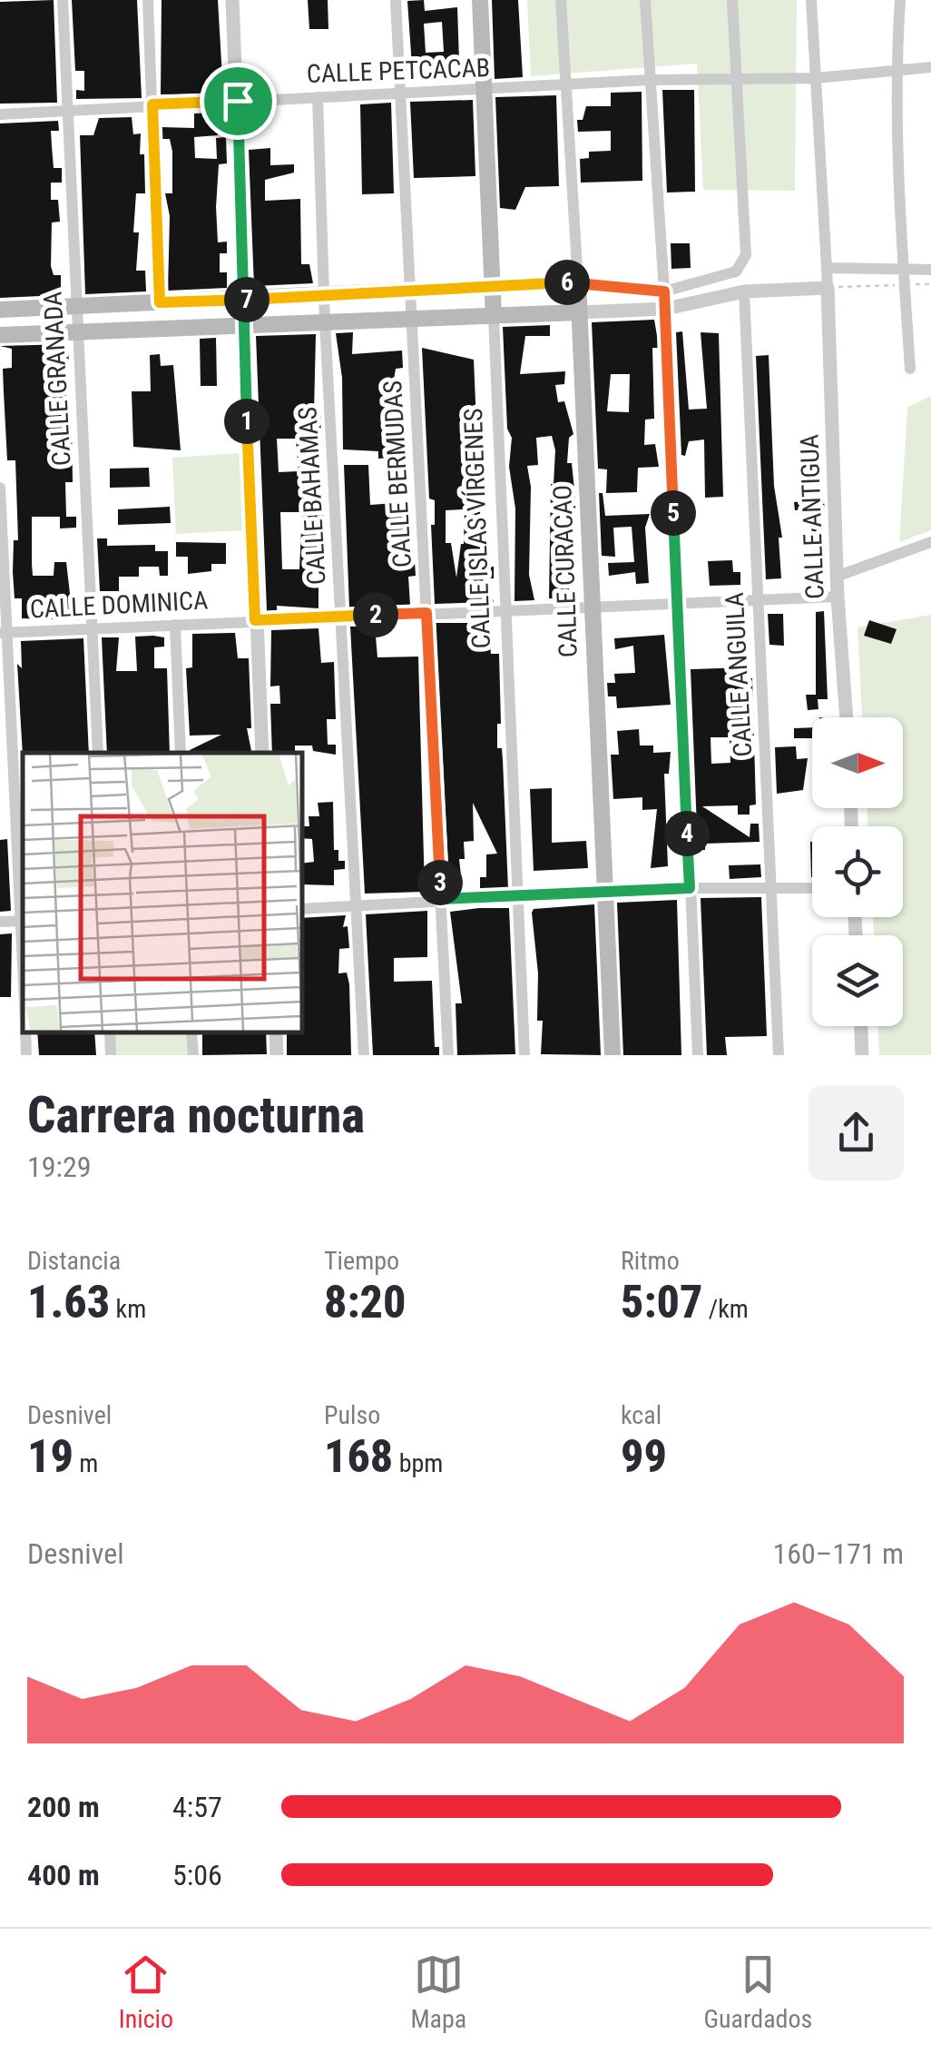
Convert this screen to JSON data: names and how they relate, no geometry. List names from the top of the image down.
{
  "streets": {
    "main road": ["CALLE ISLAS VÍRGENES", "CALLE CURACAO"],
    "street": [
      "CALLE PETCACAB",
      "CALLE GRANADA",
      "CALLE BERMUDAS",
      "CALLE BAHAMAS",
      "CALLE ANTIGUA",
      "CALLE DOMINICA",
      "CALLE ANGUILA"
    ]
  },
  "crossings": [
    ["CALLE PETCACAB", "CALLE GRANADA"],
    ["CALLE PETCACAB", "CALLE BERMUDAS"],
    ["CALLE PETCACAB", "CALLE BAHAMAS"],
    ["CALLE PETCACAB", "CALLE ISLAS VÍRGENES"],
    ["CALLE PETCACAB", "CALLE CURACAO"],
    ["CALLE GRANADA", "CALLE DOMINICA"],
    ["CALLE BERMUDAS", "CALLE DOMINICA"],
    ["CALLE BAHAMAS", "CALLE DOMINICA"],
    ["CALLE ANTIGUA", "CALLE DOMINICA"],
    ["CALLE ISLAS VÍRGENES", "CALLE DOMINICA"],
    ["CALLE CURACAO", "CALLE DOMINICA"],
    ["CALLE DOMINICA", "CALLE ANGUILA"]
  ],
  "north": "right",
  "page": {
    "pins": [
      "6",
      "7",
      "1",
      "5",
      "2",
      "4",
      "3"
    ],
    "heading": ["Carrera nocturna", "19:29"],
    "stats": [
      ["Distancia", "1.63 km"],
      ["Tiempo", "8:20"],
      ["Ritmo", "5:07 /km"],
      ["Desnivel", "19 m"],
      ["Pulso", "168 bpm"],
      ["kcal", "99"]
    ],
    "chart": ["Desnivel", "160–171 m"],
    "list": [
      {
        "name": "200 m",
        "note": "4:57"
      },
      {
        "name": "400 m",
        "note": "5:06"
      }
    ],
    "tabs": ["Inicio", "Mapa", "Guardados"]
  }
}
